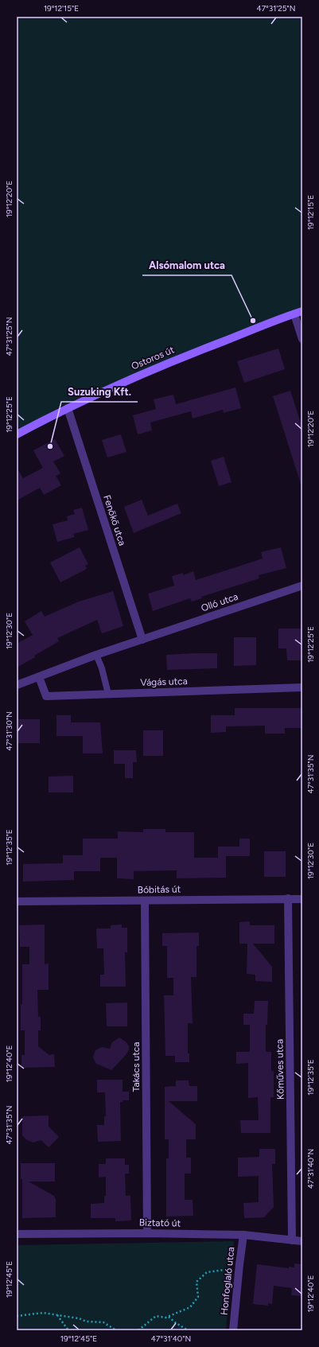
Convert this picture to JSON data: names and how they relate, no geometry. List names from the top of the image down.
{
  "streets": {
    "main road": ["Ostoros út"],
    "street": [
      "Fenőkő utca",
      "Olló utca",
      "Vágás utca",
      "Bóbitás út",
      "Takács utca",
      "Kőműves utca",
      "Biztató út",
      "Honfoglaló utca"
    ]
  },
  "crossings": [
    ["Ostoros út", "Fenőkő utca"],
    ["Fenőkő utca", "Olló utca"],
    ["Bóbitás út", "Takács utca"],
    ["Bóbitás út", "Kőműves utca"],
    ["Takács utca", "Biztató út"],
    ["Kőműves utca", "Biztató út"],
    ["Biztató út", "Honfoglaló utca"]
  ],
  "places": ["Alsómalom utca", "Suzuking Kft."],
  "coordinates": [
    "19°12'15\"E",
    "47°31'25\"N",
    "19°12'20\"E",
    "19°12'25\"E",
    "19°12'30\"E",
    "47°31'30\"N",
    "47°31'35\"N",
    "19°12'35\"E",
    "19°12'40\"E",
    "47°31'40\"N",
    "19°12'45\"E"
  ]
}
